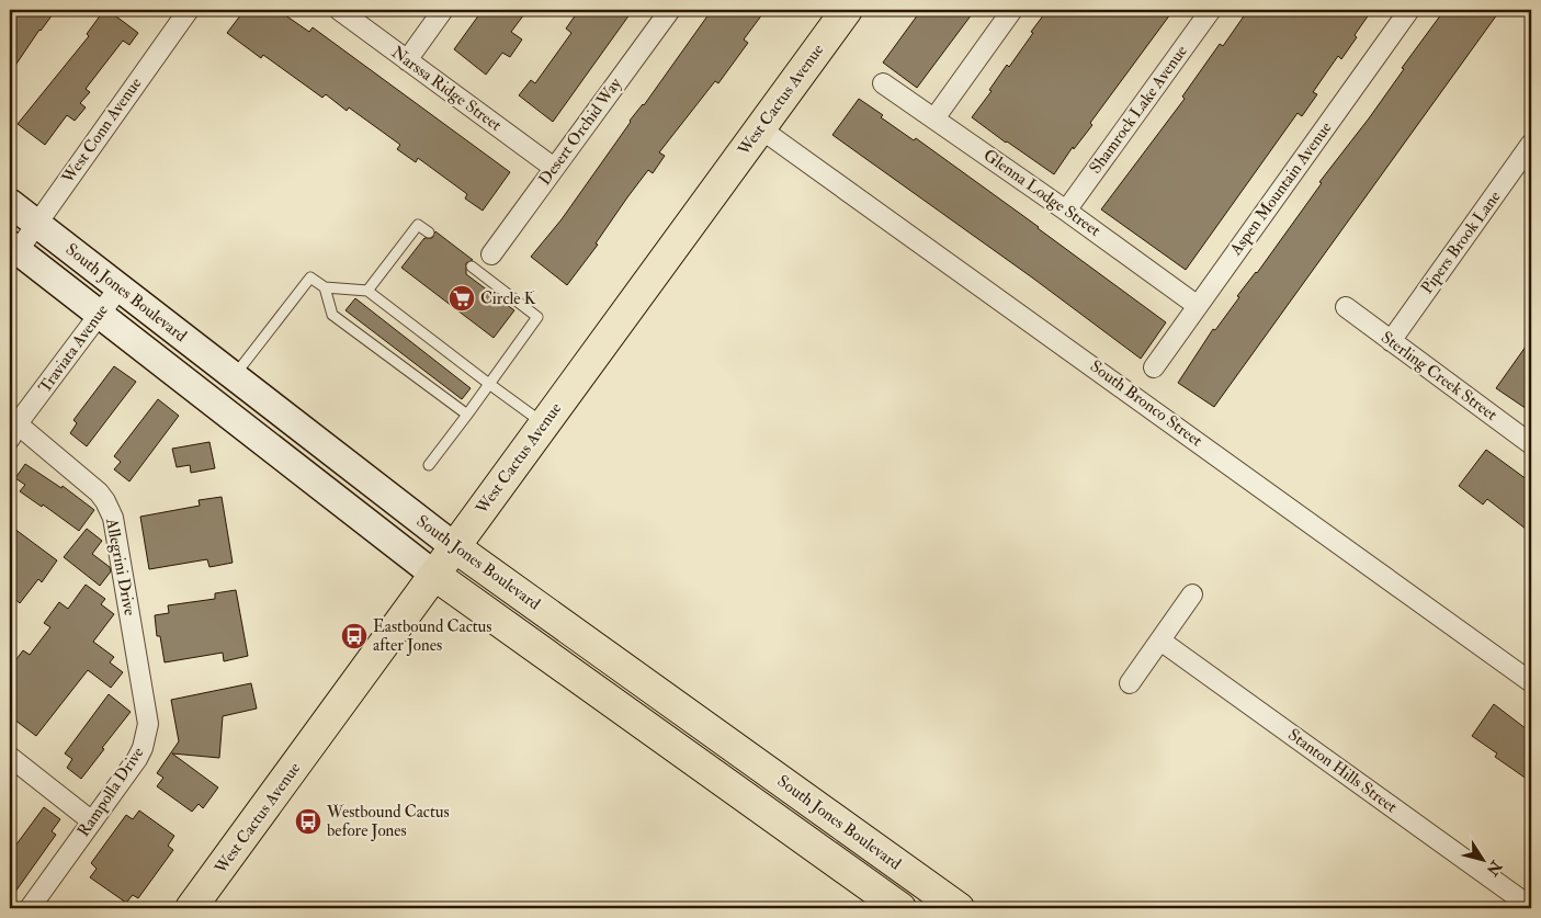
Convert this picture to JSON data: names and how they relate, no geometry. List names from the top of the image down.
{
  "streets": {
    "main road": ["West Cactus Avenue", "South Jones Boulevard"],
    "street": [
      "Narssa Ridge Street",
      "Shamrock Lake Avenue",
      "West Conn Avenue",
      "Desert Orchid Way",
      "Aspen Mountain Avenue",
      "Glenna Lodge Street",
      "Pipers Brook Lane",
      "Traviata Avenue",
      "Sterling Creek Street",
      "South Bronco Street",
      "Allegrini Drive",
      "Stanton Hills Street",
      "Rampolla Drive"
    ]
  },
  "crossings": [
    ["Narssa Ridge Street", "Desert Orchid Way"],
    ["West Cactus Avenue", "South Jones Boulevard"],
    ["West Cactus Avenue", "South Bronco Street"],
    ["Shamrock Lake Avenue", "Glenna Lodge Street"],
    ["West Conn Avenue", "South Jones Boulevard"],
    ["Aspen Mountain Avenue", "Glenna Lodge Street"],
    ["Pipers Brook Lane", "Sterling Creek Street"],
    ["South Jones Boulevard", "Traviata Avenue"],
    ["Traviata Avenue", "Allegrini Drive"],
    ["Allegrini Drive", "Rampolla Drive"]
  ],
  "places": {
    "supermarket": ["Circle K"],
    "bus stop": ["Eastbound Cactus after Jones", "Westbound Cactus before Jones"]
  },
  "north": "bottom right"
}
